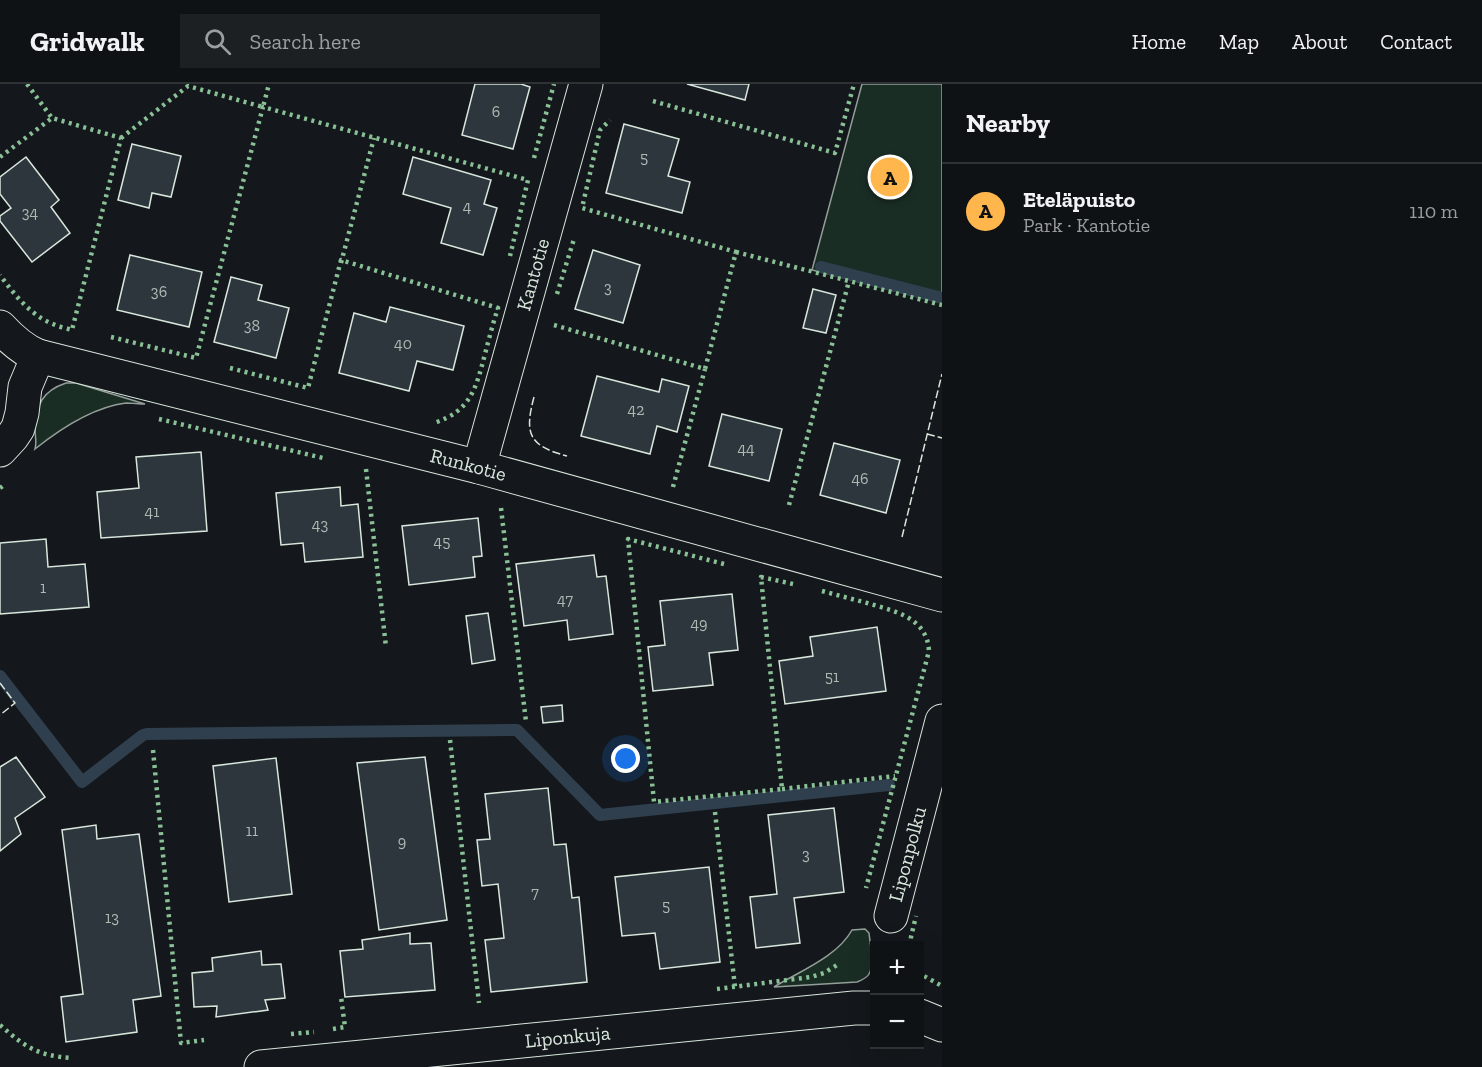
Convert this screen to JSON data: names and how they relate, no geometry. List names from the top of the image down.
{
  "streets": {
    "street": [
      "Kantotie",
      "Runkotie",
      "Liponpolku",
      "Liponkuja"
    ]
  },
  "crossings": [
    ["Kantotie", "Runkotie"]
  ],
  "house_numbers": [
    "6",
    "5",
    "4",
    "34",
    "3",
    "36",
    "38",
    "40",
    "42",
    "44",
    "46",
    "41",
    "43",
    "45",
    "1",
    "47",
    "49",
    "51",
    "11",
    "9",
    "3",
    "7",
    "5",
    "13"
  ],
  "page": {
    "header": "Gridwalk",
    "search": "Search here",
    "nav": [
      "Home",
      "Map",
      "About",
      "Contact"
    ],
    "heading": "Nearby",
    "pins": "A",
    "list": [
      {
        "mark": "A",
        "name": "Eteläpuisto",
        "note": "Park · Kantotie",
        "value": "110 m"
      }
    ],
    "map_buttons": ["+", "−"]
  }
}
